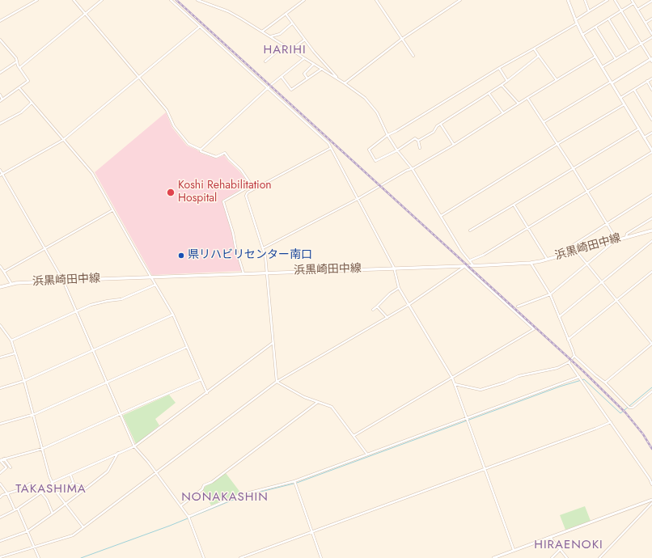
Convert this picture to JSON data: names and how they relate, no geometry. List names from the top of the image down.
{
  "streets": {
    "main road": ["浜黒崎田中線"]
  },
  "districts": [
    "HARIHI",
    "TAKASHIMA",
    "NONAKASHIN",
    "HIRAENOKI"
  ],
  "places": ["Koshi Rehabilitation Hospital", "県リハビリセンター南口"]
}
